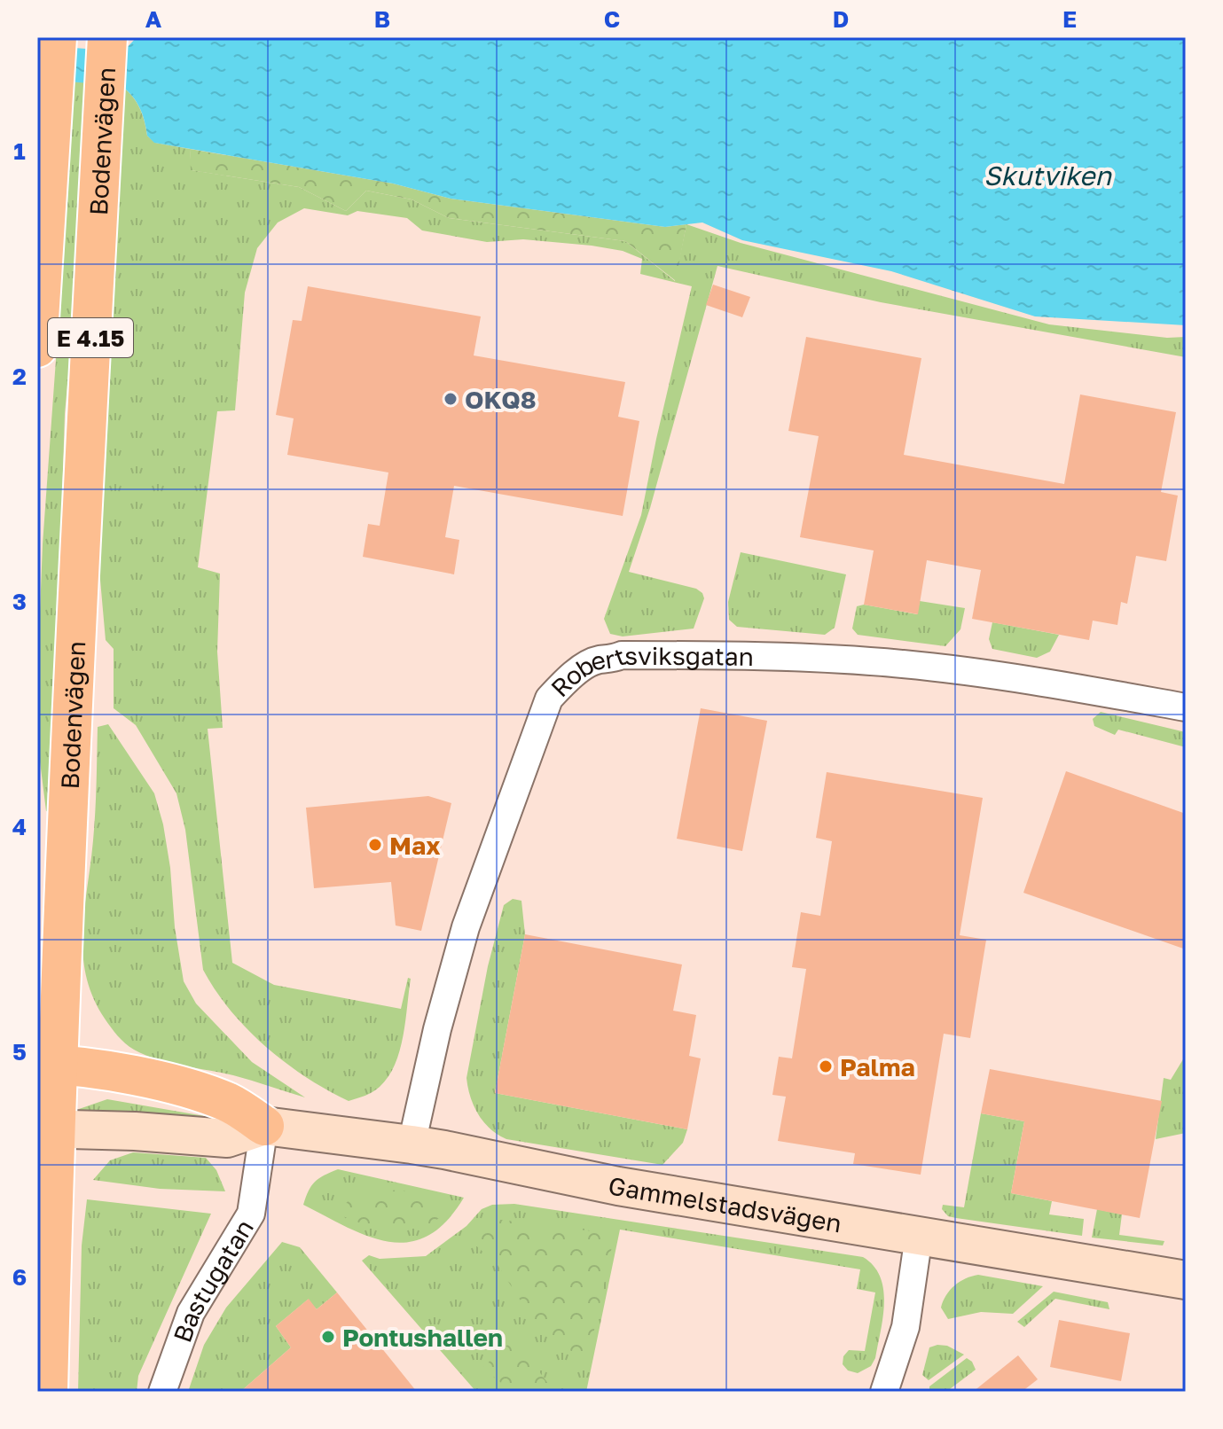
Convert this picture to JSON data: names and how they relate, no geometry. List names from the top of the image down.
{
  "streets": {
    "main road": ["Bodenvägen", "E 4.15"],
    "street": ["Robertsviksgatan", "Gammelstadsvägen", "Bastugatan"]
  },
  "crossings": [
    ["Robertsviksgatan", "Gammelstadsvägen"],
    ["Gammelstadsvägen", "Bastugatan"]
  ],
  "water": ["Skutviken"],
  "places": [
    "OKQ8",
    "Max",
    "Palma",
    "Pontushallen"
  ],
  "grid": {
    "columns": [
      "A",
      "B",
      "C",
      "D",
      "E"
    ],
    "rows": [
      "1",
      "2",
      "3",
      "4",
      "5",
      "6"
    ]
  }
}
